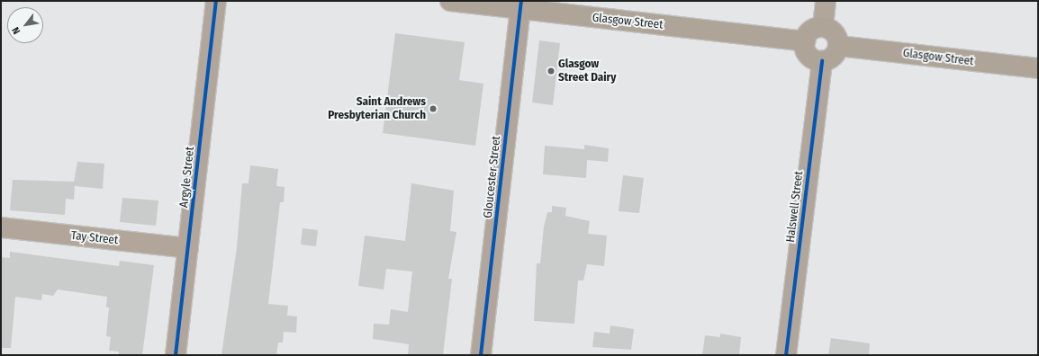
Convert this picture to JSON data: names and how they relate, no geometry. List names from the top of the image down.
{
  "streets": {
    "main road": ["Glasgow Street"],
    "street": [
      "Argyle Street",
      "Gloucester Street",
      "Halswell Street",
      "Tay Street"
    ]
  },
  "crossings": [
    ["Glasgow Street", "Gloucester Street"],
    ["Glasgow Street", "Halswell Street"],
    ["Argyle Street", "Tay Street"]
  ],
  "places": ["Glasgow Street Dairy", "Saint Andrews Presbyterian Church"],
  "north": "bottom left"
}
